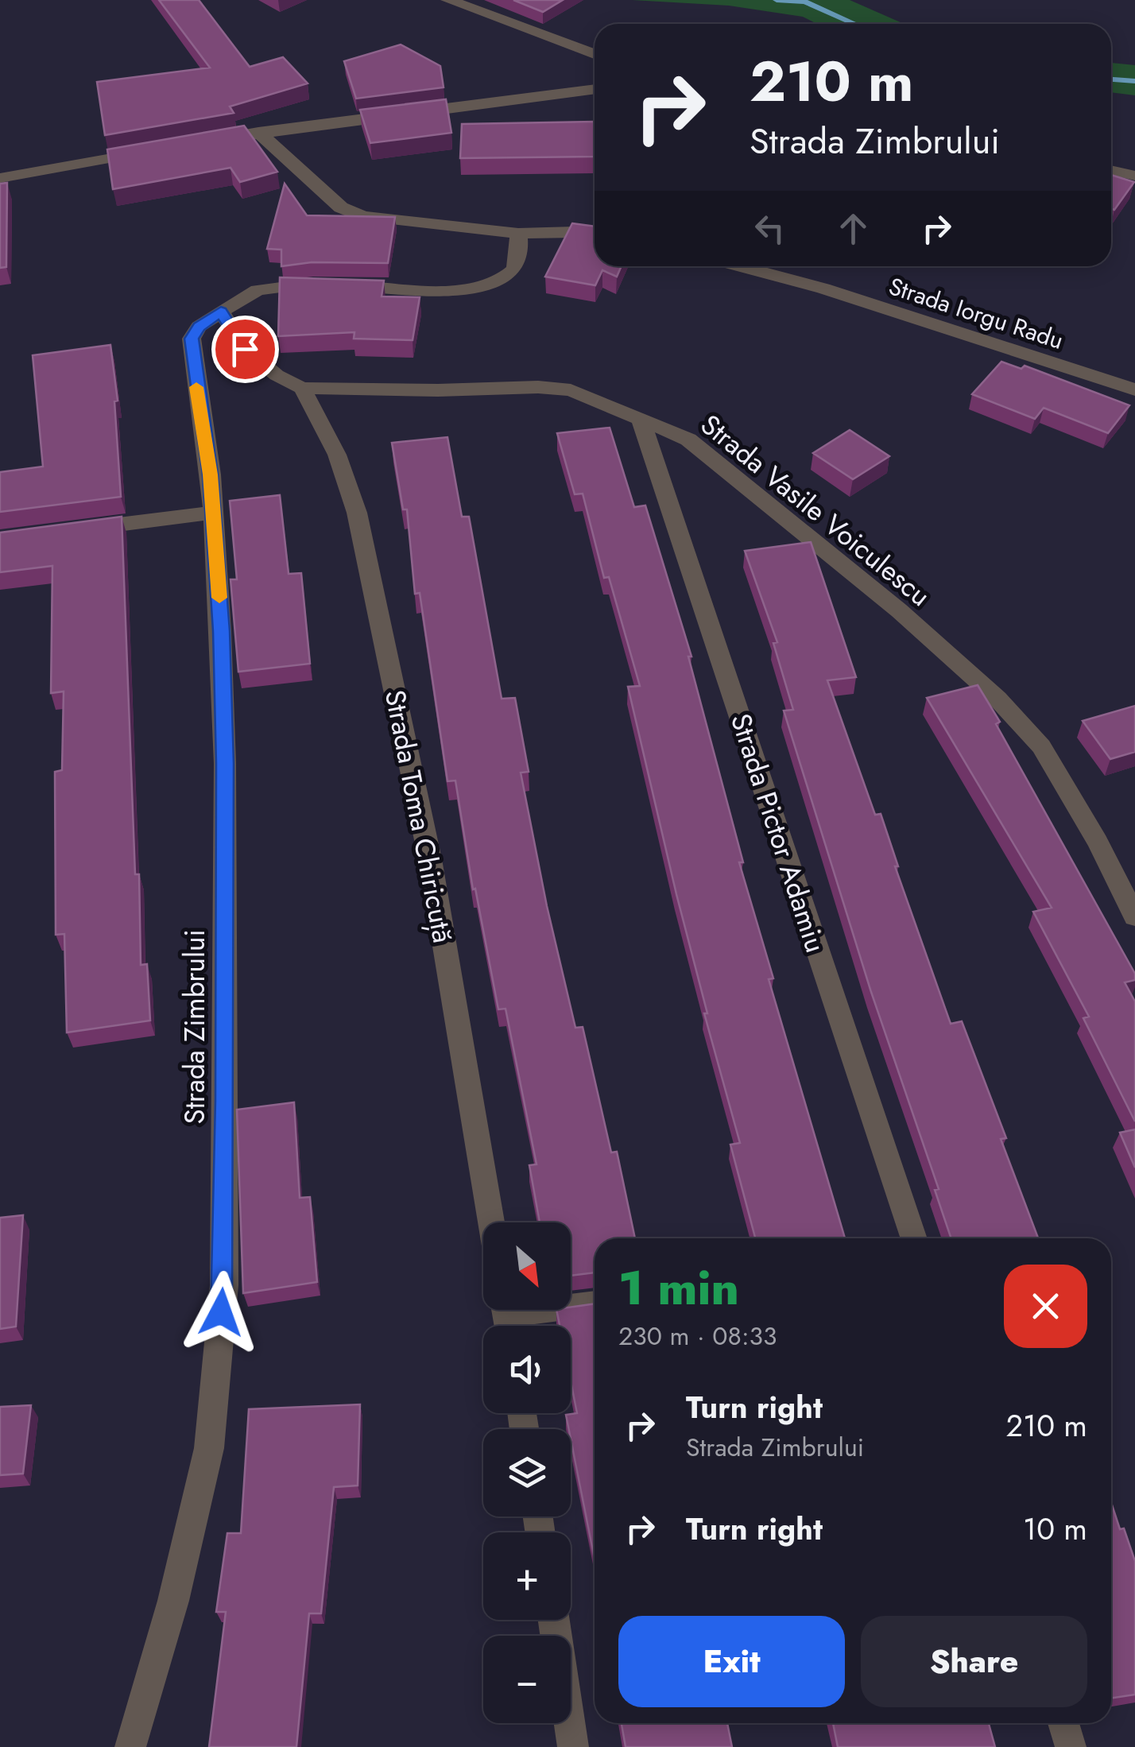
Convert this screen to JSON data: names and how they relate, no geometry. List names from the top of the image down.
{
  "streets": {
    "street": [
      "Strada Iorgu Radu",
      "Strada Vasile Voiculescu",
      "Strada Toma Chiricuță",
      "Strada Pictor Adamiu",
      "Strada Zimbrului"
    ]
  },
  "crossings": [
    ["Strada Vasile Voiculescu", "Strada Toma Chiricuță"],
    ["Strada Vasile Voiculescu", "Strada Pictor Adamiu"],
    ["Strada Vasile Voiculescu", "Strada Zimbrului"]
  ],
  "north": "bottom right",
  "page": {
    "turn": ["210 m", "Strada Zimbrului"],
    "map_buttons": ["+", "−"],
    "heading": ["1 min", "230 m · 08:33"],
    "list": [
      {
        "name": "Turn right",
        "note": "Strada Zimbrului",
        "value": "210 m"
      },
      {
        "name": "Turn right",
        "value": "10 m"
      }
    ],
    "buttons": ["Exit", "Share"]
  }
}
